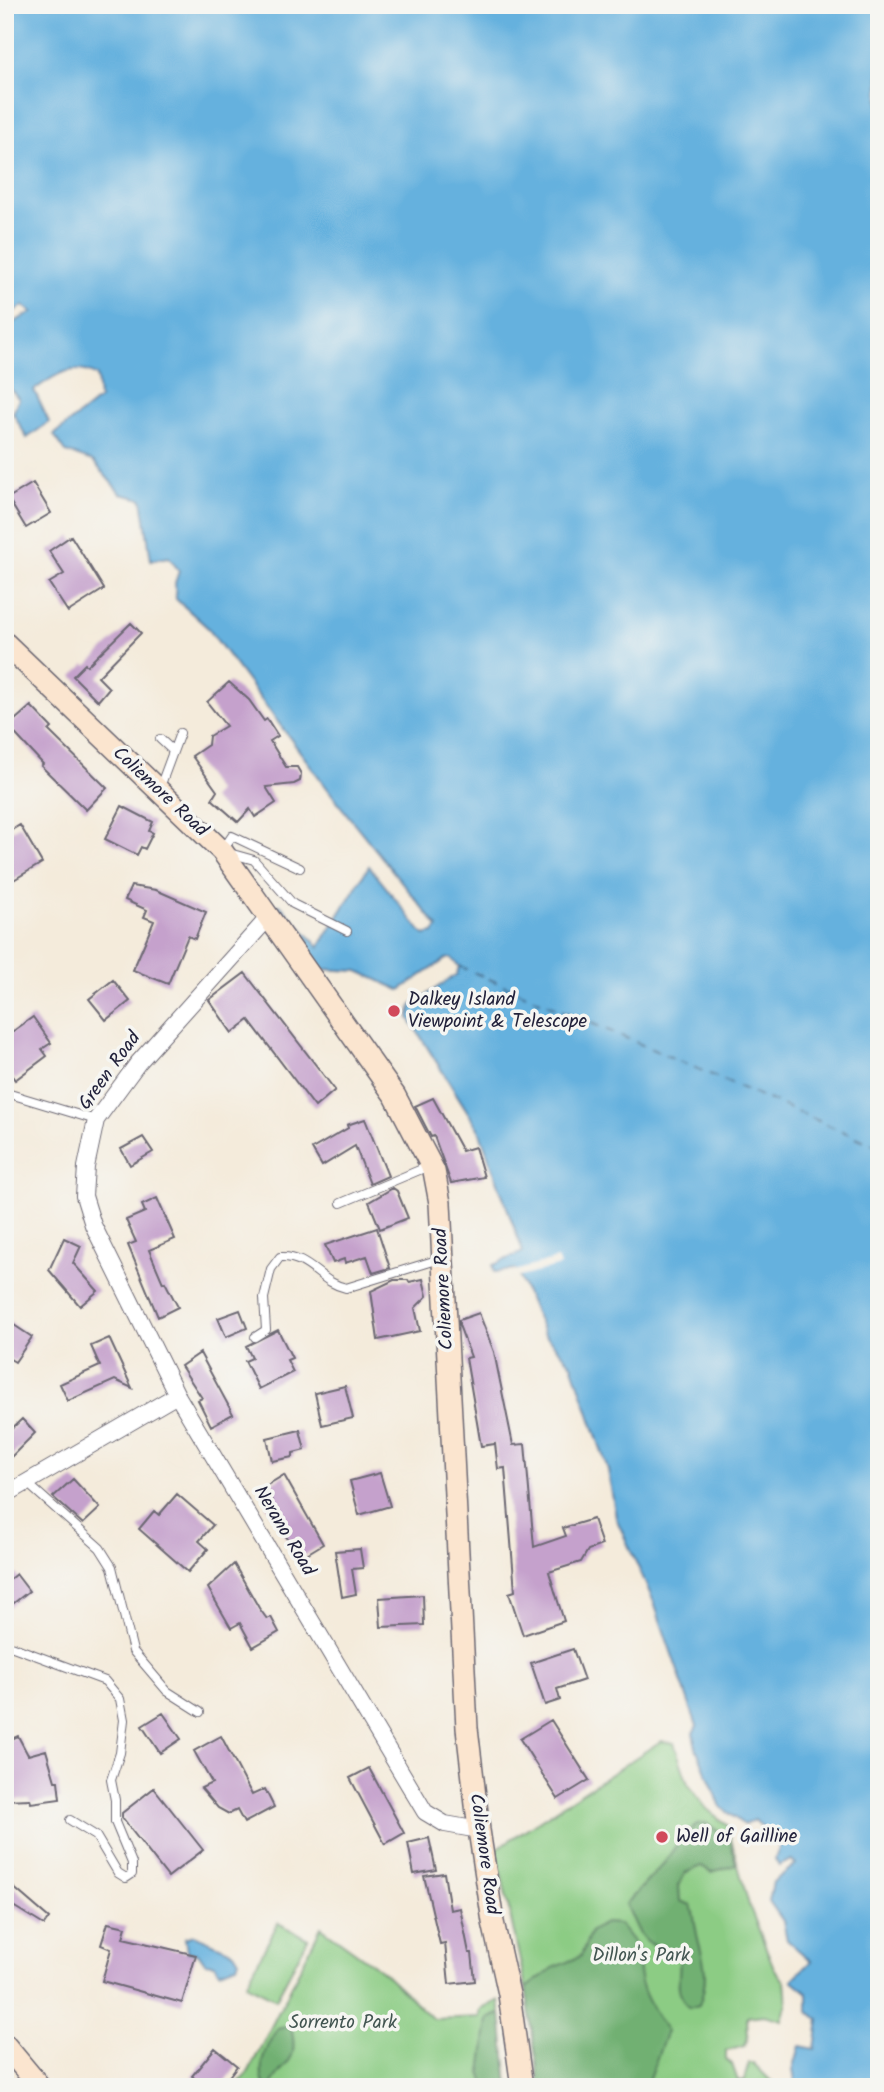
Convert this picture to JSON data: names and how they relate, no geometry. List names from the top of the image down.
{
  "streets": {
    "street": ["Coliemore Road", "Green Road", "Nerano Road"]
  },
  "crossings": [
    ["Coliemore Road", "Green Road"],
    ["Coliemore Road", "Nerano Road"],
    ["Green Road", "Nerano Road"]
  ],
  "parks": ["Dillon's Park", "Sorrento Park"],
  "places": ["Dalkey Island Viewpoint & Telescope", "Well of Gailline"]
}
